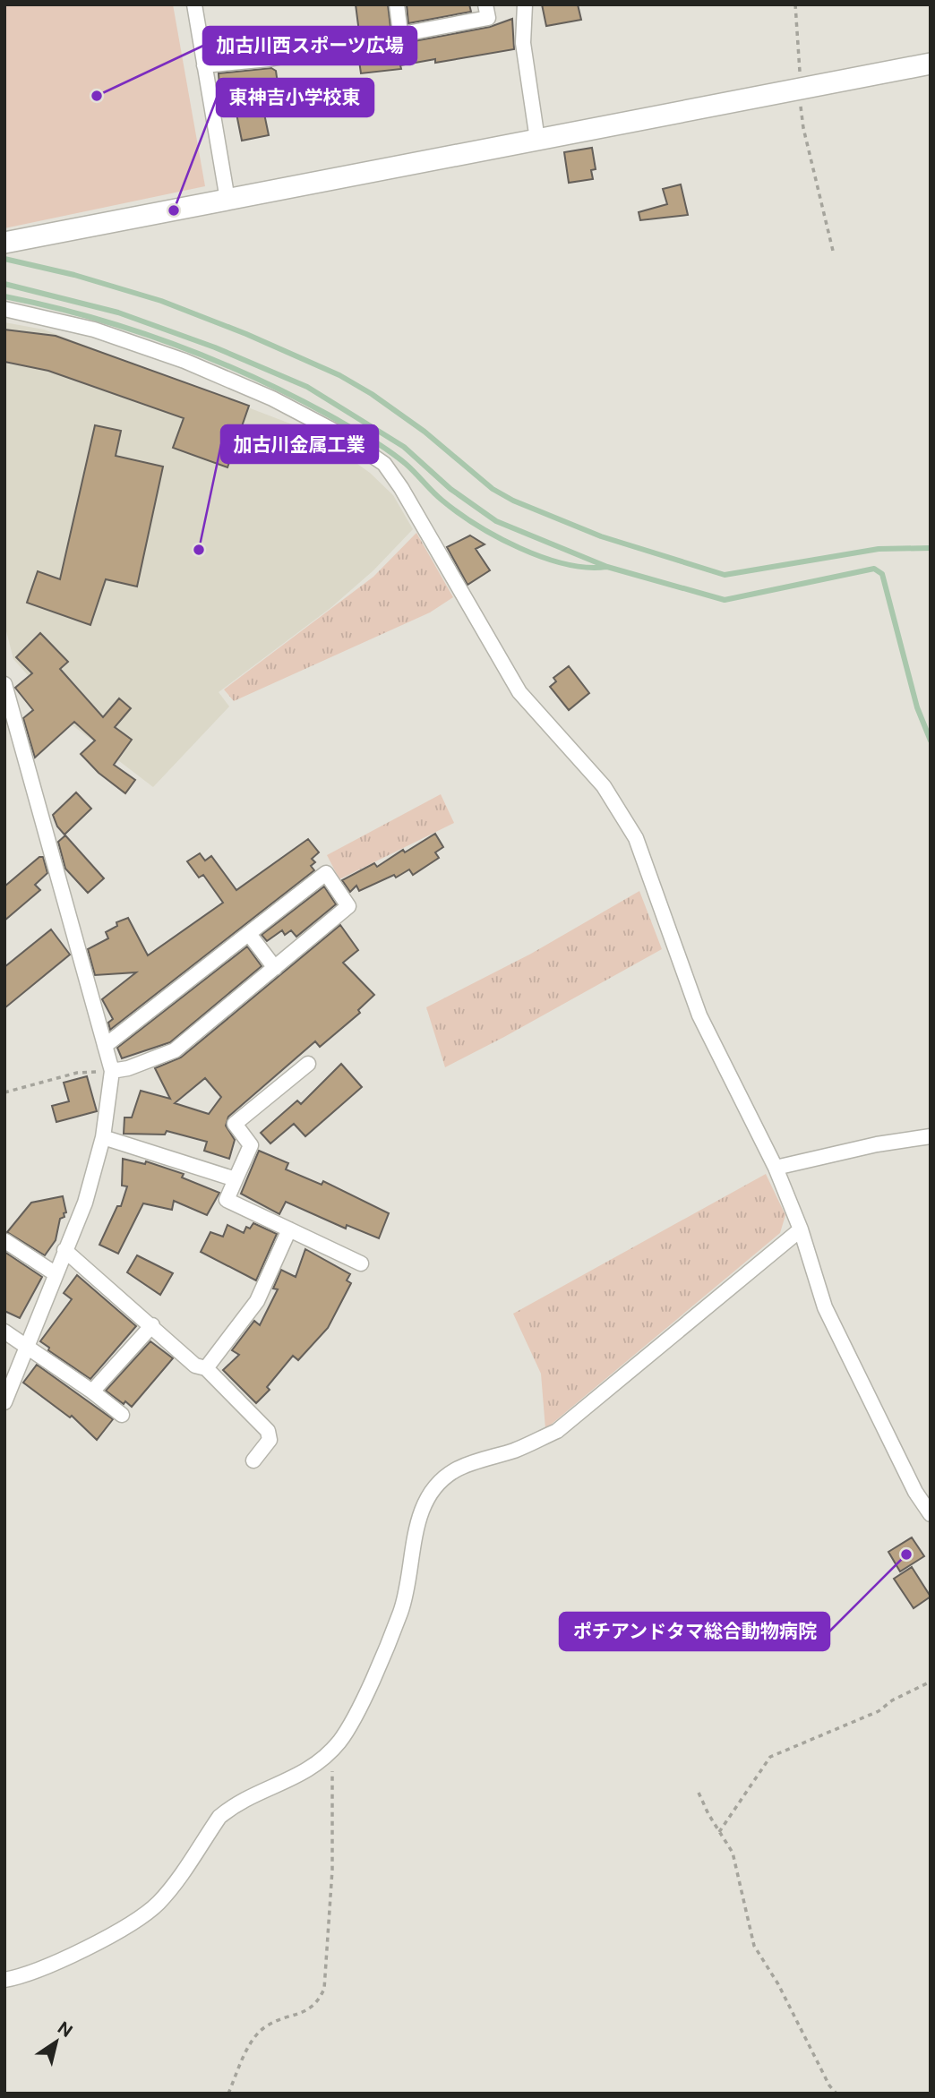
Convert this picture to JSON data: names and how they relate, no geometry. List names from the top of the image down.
{
  "places": [
    "加古川西スポーツ広場",
    "東神吉小学校東",
    "加古川金属工業",
    "ポチアンドタマ総合動物病院"
  ],
  "north": "top right"
}
